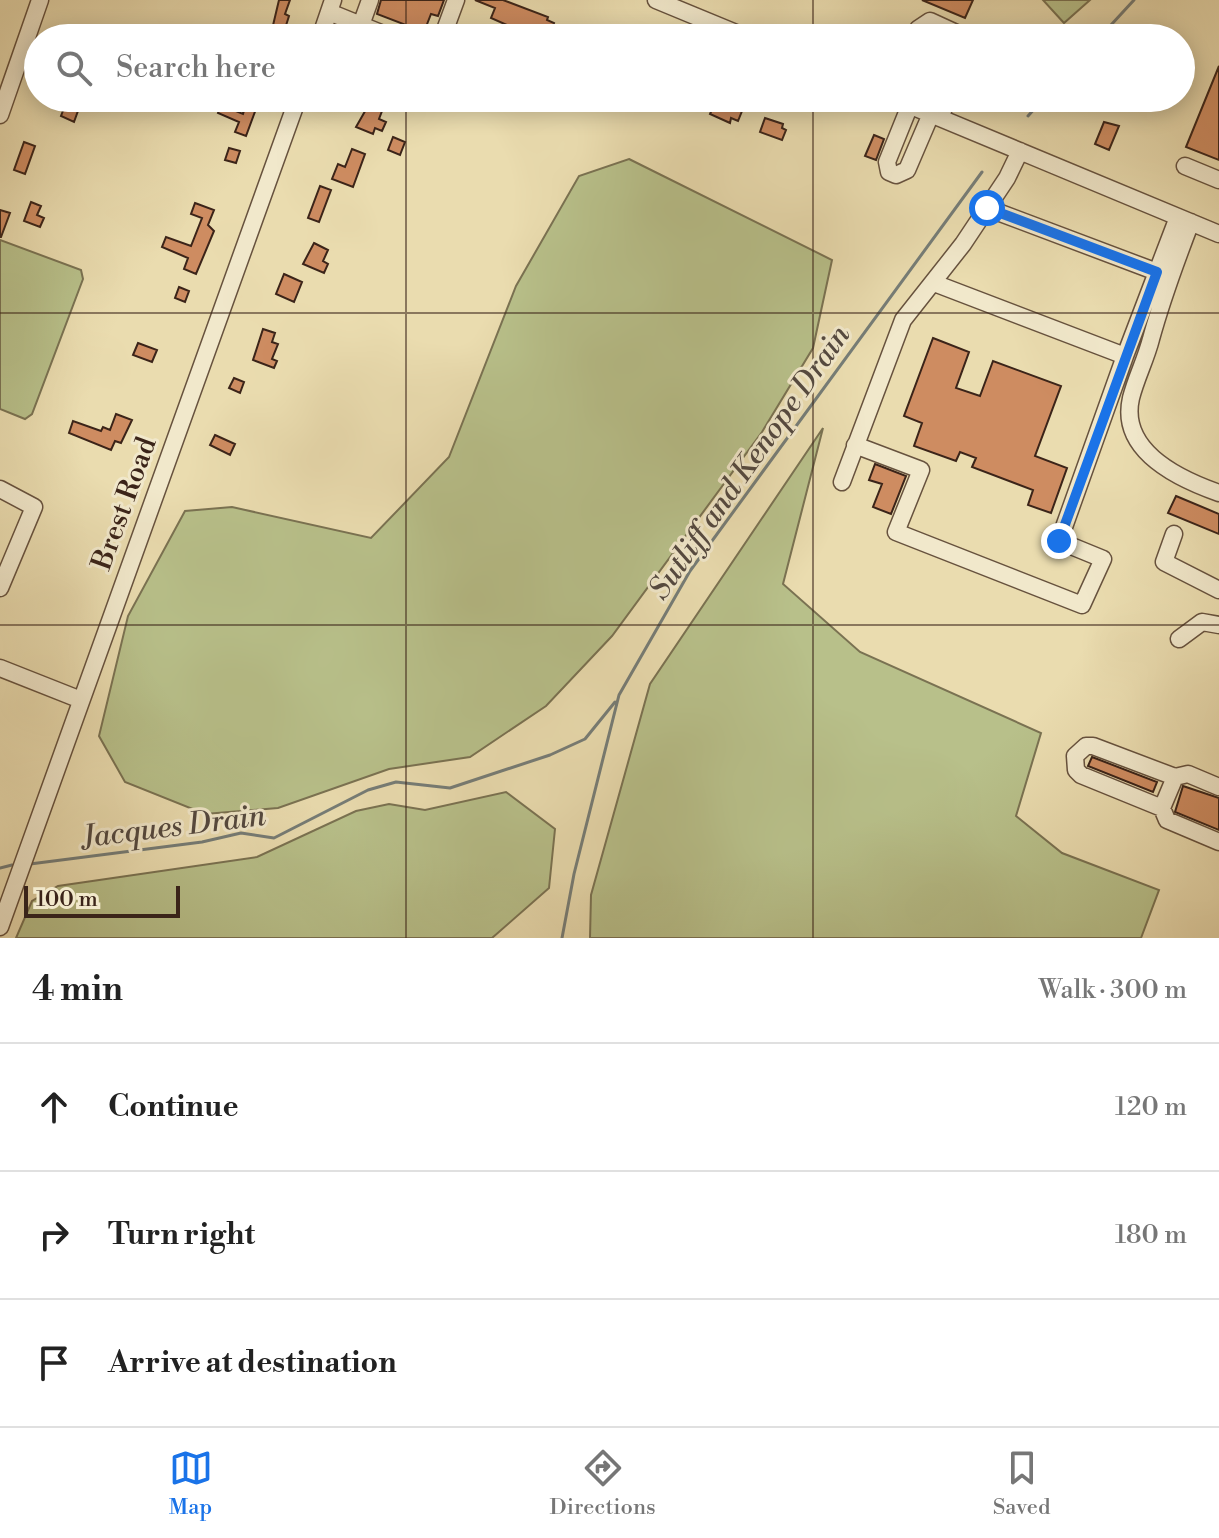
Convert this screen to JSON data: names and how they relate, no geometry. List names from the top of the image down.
{
  "streets": {
    "street": ["Brest Road"]
  },
  "water": ["Sutliff and Kenope Drain", "Jacques Drain"],
  "scale_bar": "100 m",
  "page": {
    "search": "Search here",
    "scale": "100 m",
    "heading": ["4 min", "Walk · 300 m"],
    "list": [
      ["Continue", "120 m"],
      ["Turn right", "180 m"],
      "Arrive at destination"
    ],
    "nav": ["Map", "Directions", "Saved"]
  }
}
